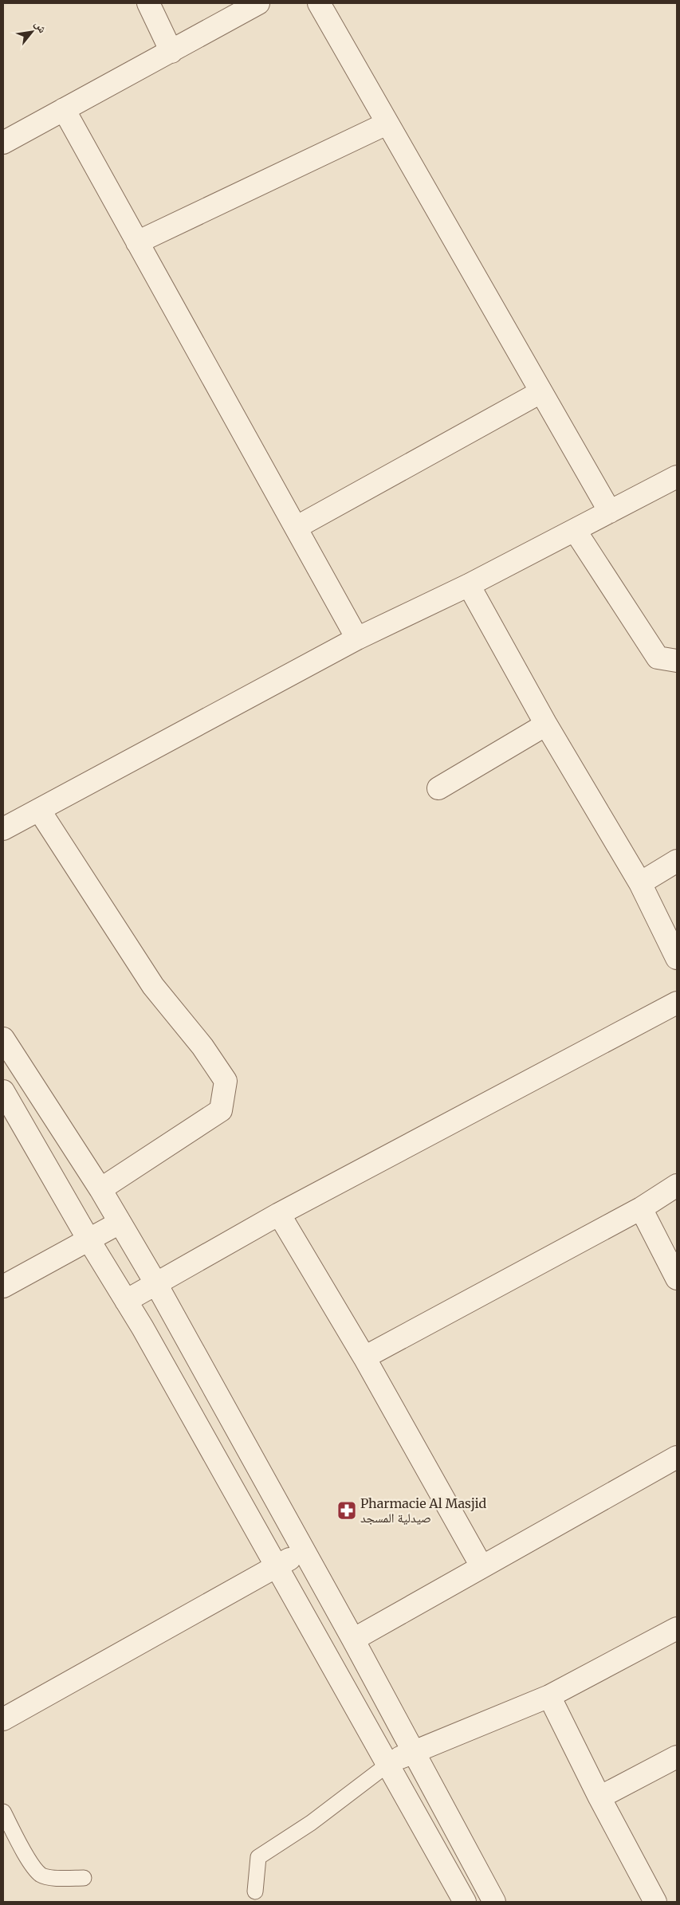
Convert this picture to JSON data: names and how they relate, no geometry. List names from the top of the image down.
{
  "places": {
    "pharmacy": ["Pharmacie Al Masjid صيدلية المسجد"]
  },
  "north": "top right"
}
